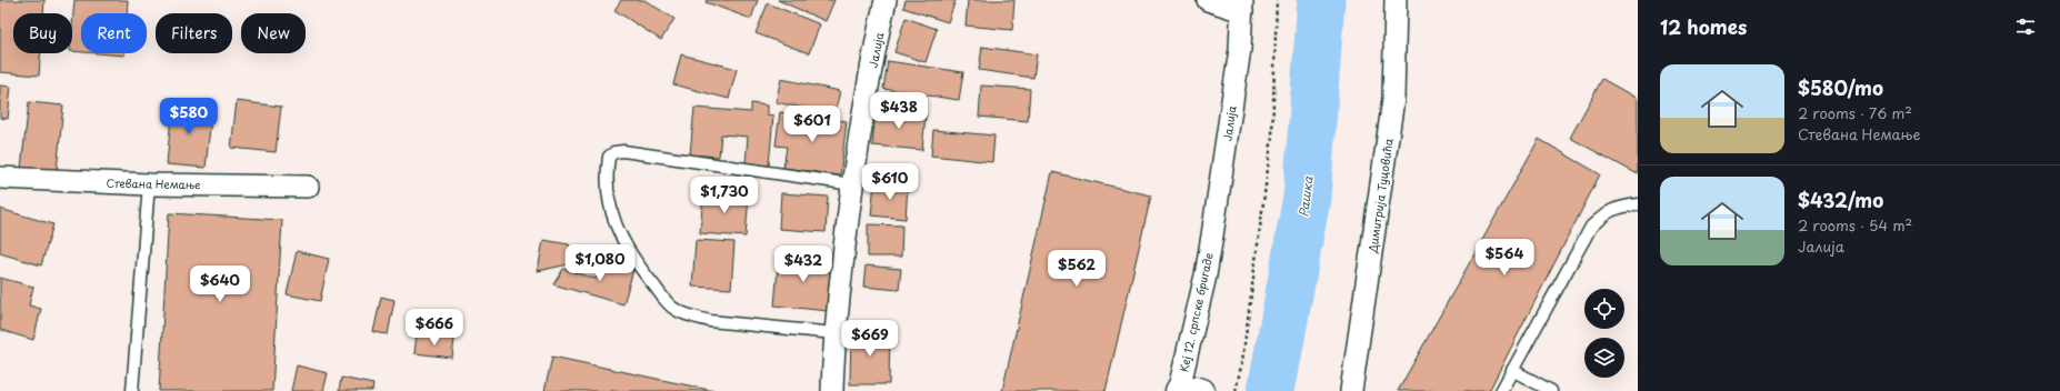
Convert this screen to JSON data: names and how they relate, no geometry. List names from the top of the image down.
{
  "streets": {
    "street": [
      "Јалија",
      "Стевана Немање",
      "Димитрија Туцовића",
      "Кеј 12. српске бригаде"
    ]
  },
  "crossings": [
    ["Јалија", "Кеј 12. српске бригаде"]
  ],
  "water": ["Рашка"],
  "page": {
    "heading": "12 homes",
    "chip": [
      "Buy",
      "Rent",
      "Filters",
      "New"
    ],
    "list": [
      {
        "name": "$580/mo",
        "note": "2 rooms · 76 m² · Стевана Немање"
      },
      {
        "name": "$432/mo",
        "note": "2 rooms · 54 m² · Јалија"
      }
    ],
    "price": [
      "$438",
      "$580",
      "$601",
      "$610",
      "$1,730",
      "$564",
      "$1,080",
      "$432",
      "$562",
      "$640",
      "$666",
      "$669"
    ]
  }
}
